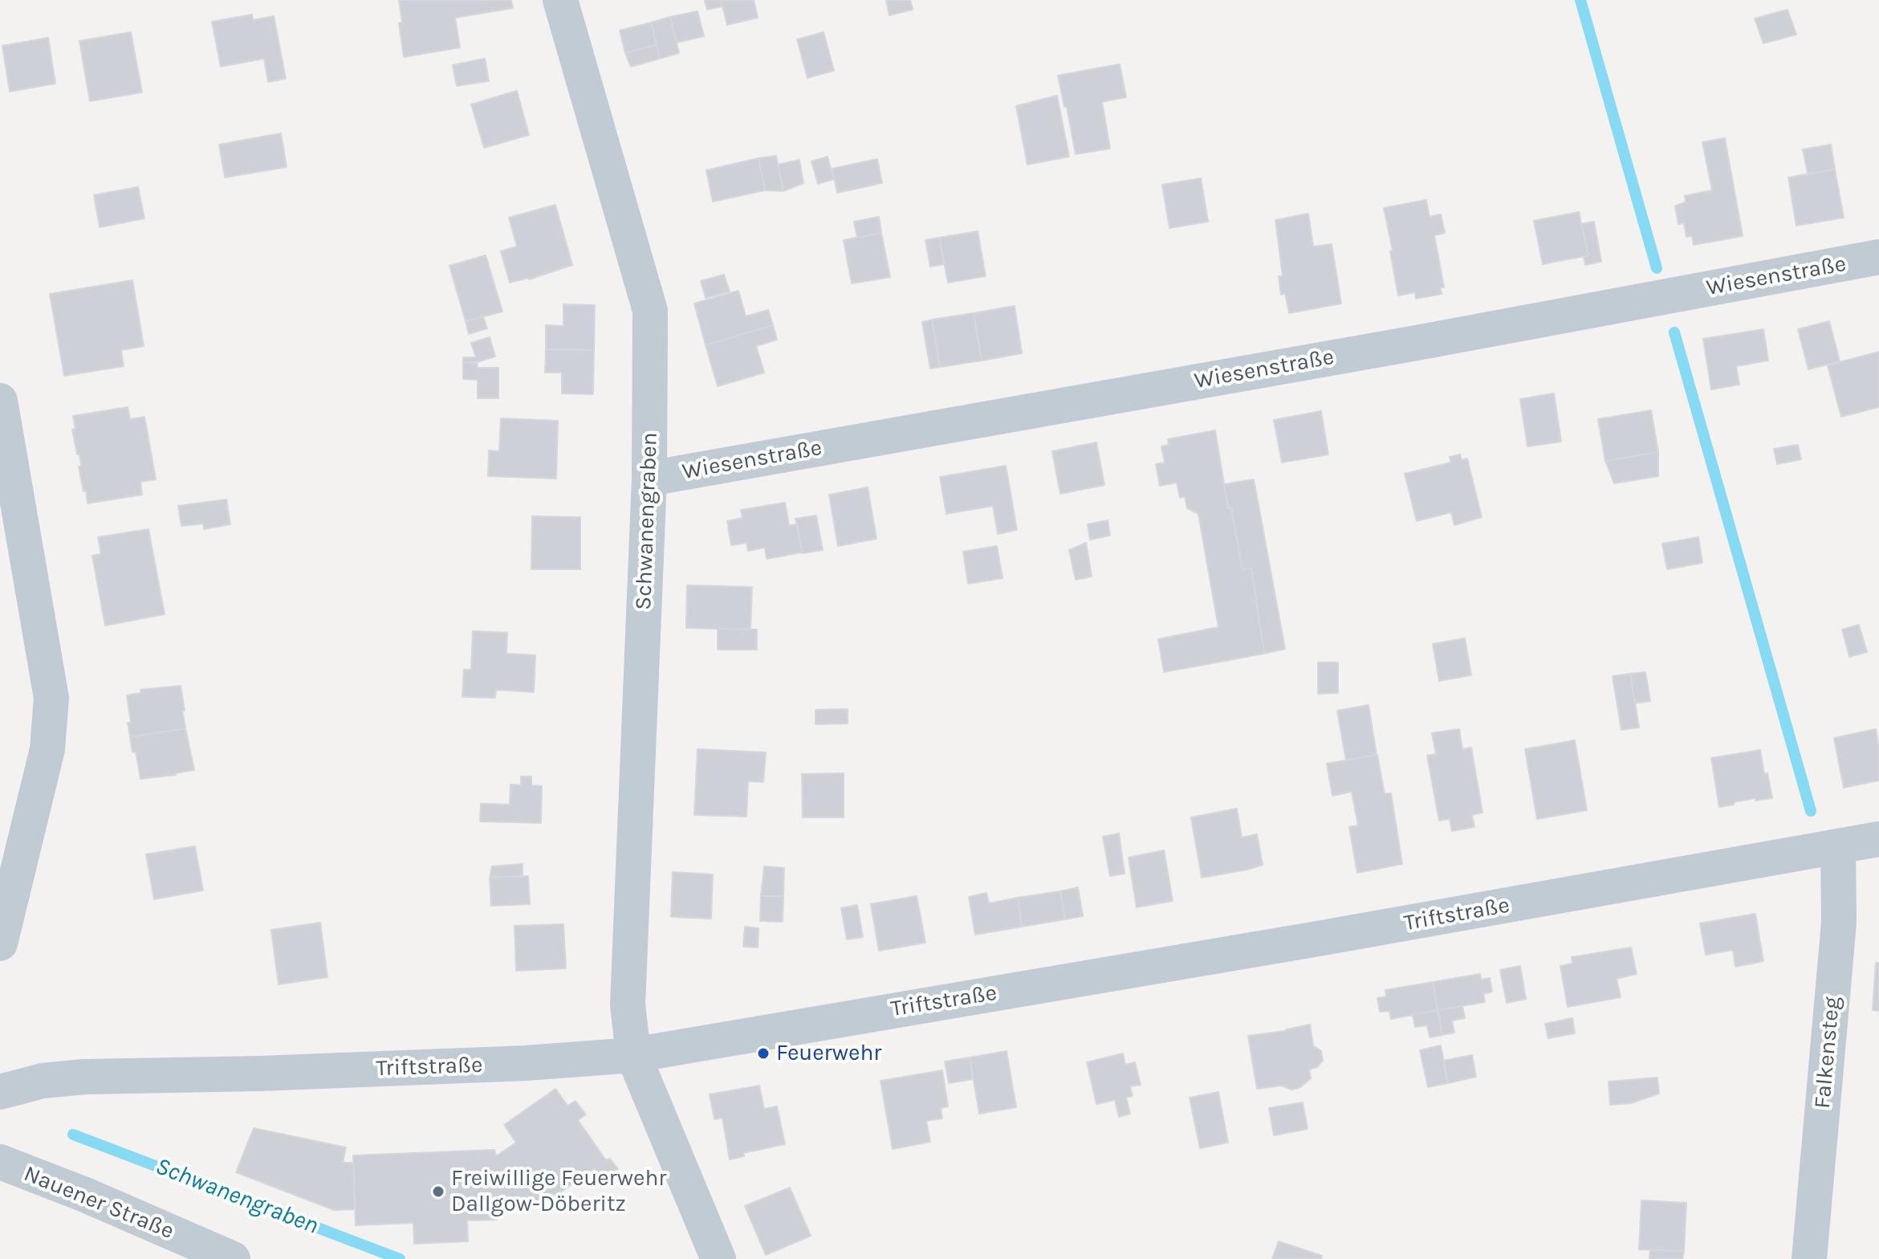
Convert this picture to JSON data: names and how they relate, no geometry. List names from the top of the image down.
{
  "streets": {
    "street": [
      "Wiesenstraße",
      "Schwanengraben",
      "Triftstraße",
      "Falkensteg",
      "Nauener Straße"
    ]
  },
  "crossings": [
    ["Wiesenstraße", "Schwanengraben"],
    ["Schwanengraben", "Triftstraße"],
    ["Triftstraße", "Falkensteg"]
  ],
  "water": ["Schwanengraben"],
  "places": ["Feuerwehr", "Freiwillige Feuerwehr Dallgow-Döberitz"]
}
